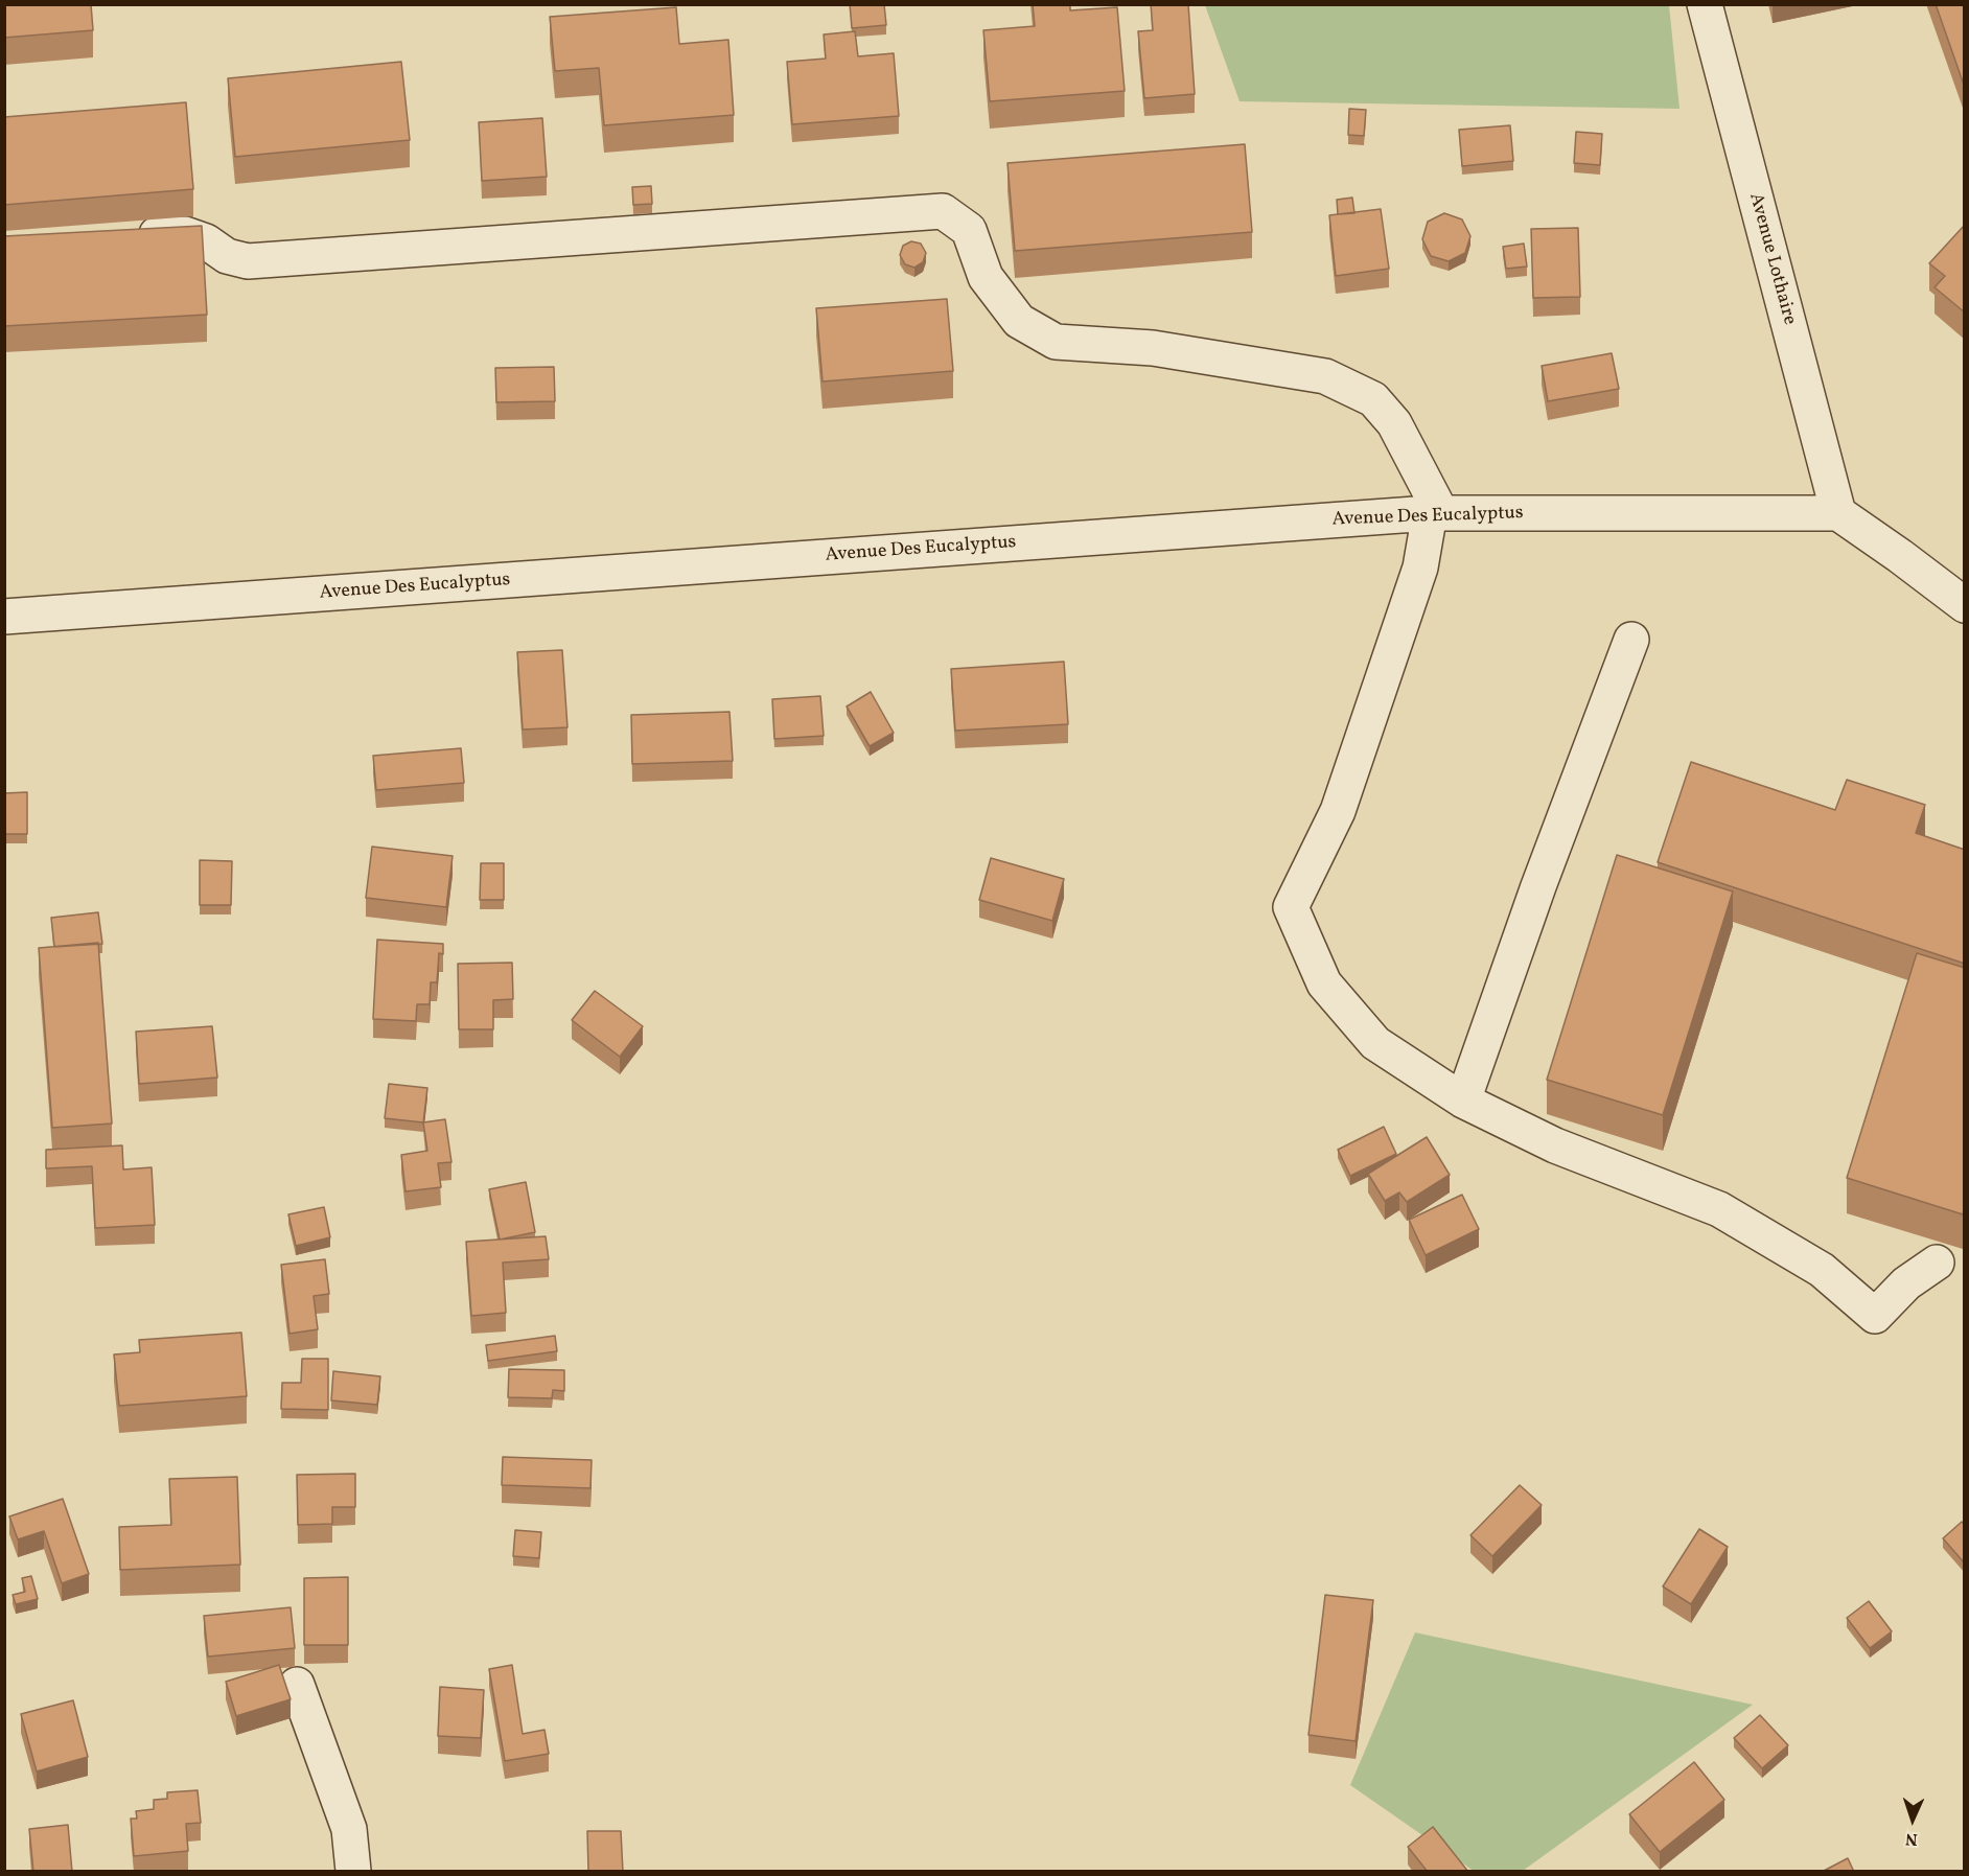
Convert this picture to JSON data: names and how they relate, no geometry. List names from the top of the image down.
{
  "streets": {
    "street": ["Avenue Lothaire", "Avenue Des Eucalyptus"]
  },
  "crossings": [
    ["Avenue Lothaire", "Avenue Des Eucalyptus"]
  ],
  "north": "bottom"
}
